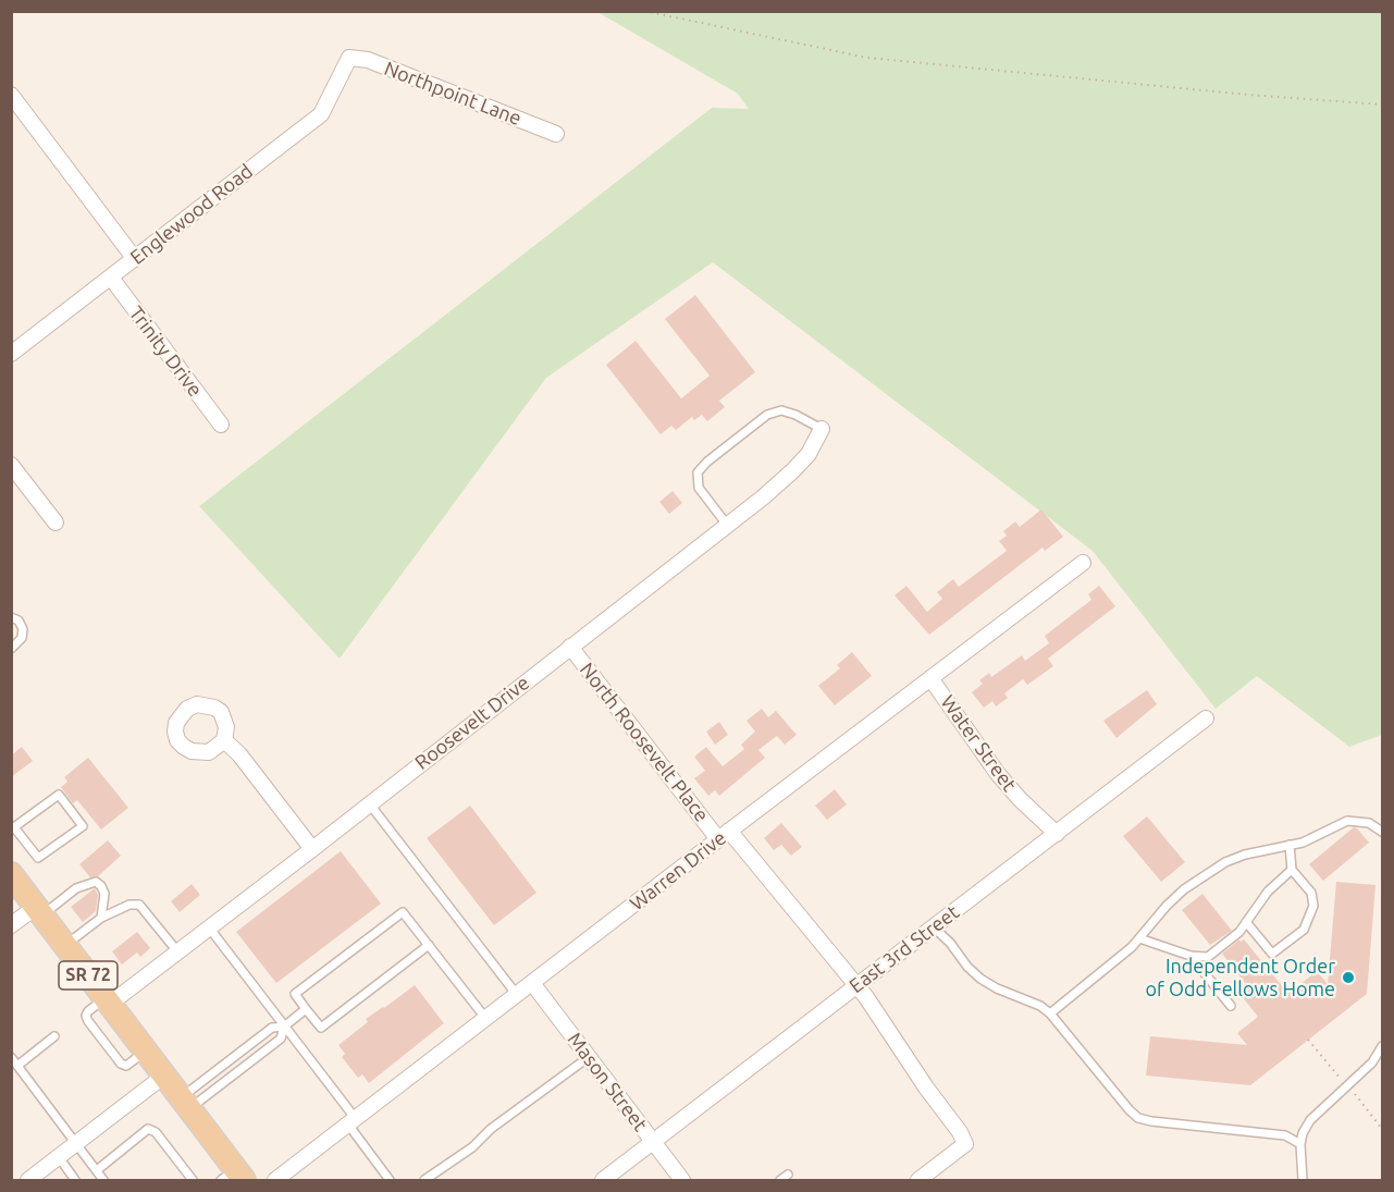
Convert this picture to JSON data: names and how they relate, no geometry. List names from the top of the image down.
{
  "streets": {
    "main road": ["SR 72"],
    "street": [
      "Northpoint Lane",
      "Englewood Road",
      "Trinity Drive",
      "Roosevelt Drive",
      "North Roosevelt Place",
      "Water Street",
      "Warren Drive",
      "East 3rd Street",
      "Mason Street"
    ]
  },
  "crossings": [
    ["Northpoint Lane", "Englewood Road"],
    ["Englewood Road", "Trinity Drive"],
    ["Roosevelt Drive", "North Roosevelt Place"],
    ["Roosevelt Drive", "SR 72"],
    ["North Roosevelt Place", "Warren Drive"],
    ["North Roosevelt Place", "East 3rd Street"],
    ["Water Street", "Warren Drive"],
    ["Water Street", "East 3rd Street"],
    ["Warren Drive", "Mason Street"],
    ["East 3rd Street", "Mason Street"]
  ],
  "places": ["Independent Order of Odd Fellows Home"]
}
